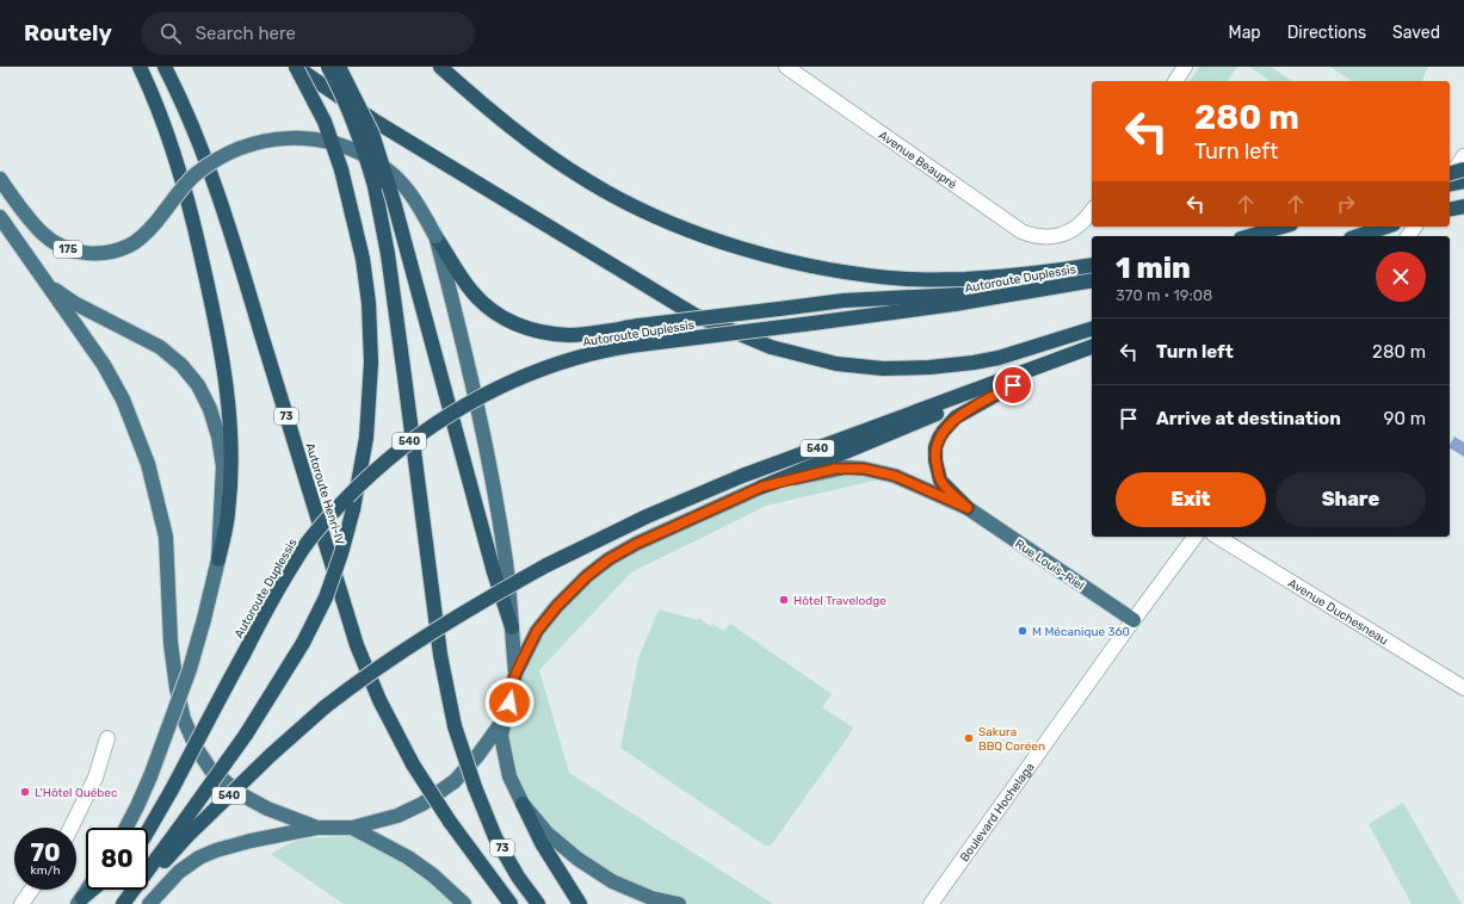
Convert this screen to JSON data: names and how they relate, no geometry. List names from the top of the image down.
{
  "streets": {
    "highway": [
      "175",
      "Autoroute Duplessis",
      "73",
      "540",
      "Autoroute Henri-IV",
      "Rue Louis-Riel"
    ],
    "street": ["Avenue Beaupré", "Avenue Duchesneau", "Boulevard Hochelaga"]
  },
  "crossings": [
    ["Rue Louis-Riel", "Boulevard Hochelaga"]
  ],
  "places": [
    "Hôtel Travelodge",
    "M Mécanique 360",
    "Sakura BBQ Coréen",
    "L'Hôtel Québec"
  ],
  "page": {
    "header": "Routely",
    "search": "Search here",
    "nav": ["Map", "Directions", "Saved"],
    "turn": ["280 m", "Turn left"],
    "heading": ["1 min", "370 m · 19:08"],
    "list": [
      {
        "name": "Turn left",
        "value": "280 m"
      },
      {
        "name": "Arrive at destination",
        "value": "90 m"
      }
    ],
    "buttons": ["Exit", "Share"],
    "speed": "70 km/h",
    "limit": "80"
  }
}
